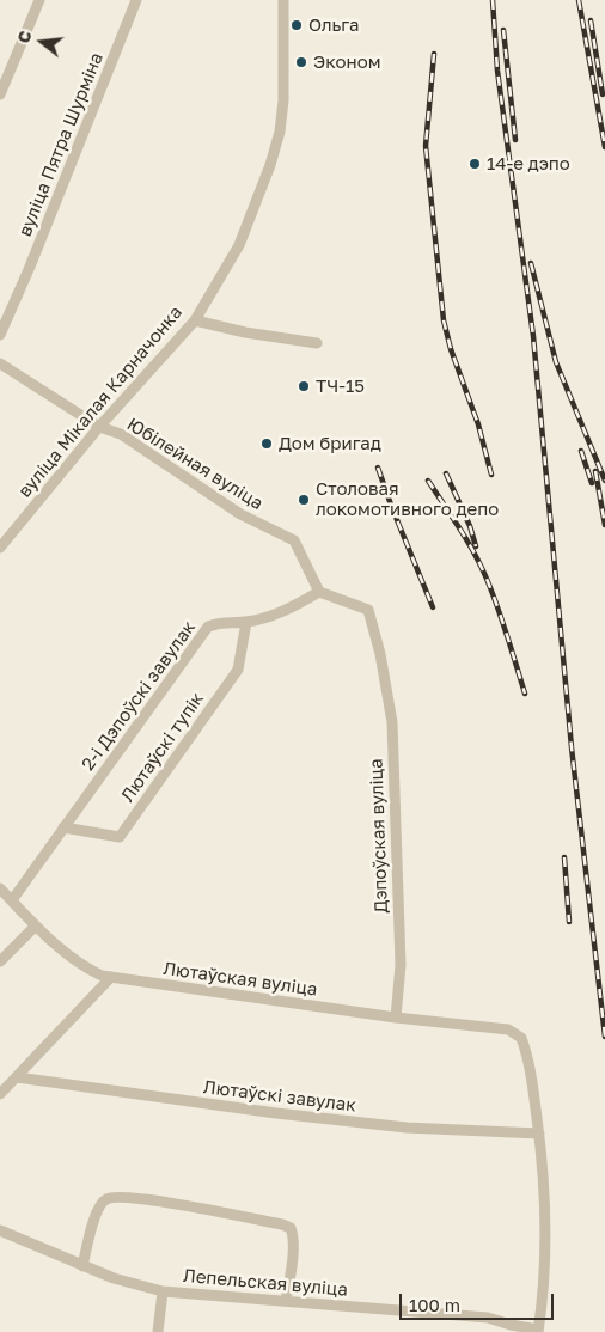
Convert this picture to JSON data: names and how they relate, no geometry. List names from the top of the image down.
{
  "streets": {
    "street": [
      "вуліца Пятра Шурміна",
      "вуліца Мікалая Карначонка",
      "Юбілейная вуліца",
      "2-і Дэпоўскі завулак",
      "Лютаўскі тупік",
      "Дэпоўская вуліца",
      "Лютаўская вуліца",
      "Лютаўскі завулак",
      "Лепельская вуліца"
    ]
  },
  "crossings": [
    ["вуліца Мікалая Карначонка", "Юбілейная вуліца"],
    ["Юбілейная вуліца", "2-і Дэпоўскі завулак"],
    ["Юбілейная вуліца", "Дэпоўская вуліца"],
    ["2-і Дэпоўскі завулак", "Лютаўскі тупік"],
    ["2-і Дэпоўскі завулак", "Дэпоўская вуліца"],
    ["2-і Дэпоўскі завулак", "Лютаўская вуліца"],
    ["Дэпоўская вуліца", "Лютаўская вуліца"],
    ["Лютаўская вуліца", "Лютаўскі завулак"]
  ],
  "places": [
    "Ольга",
    "Эконом",
    "14-е дэпо",
    "ТЧ-15",
    "Дом бригад",
    "Столовая локомотивного депо"
  ],
  "scale_bar": "100 m",
  "north": "left"
}
